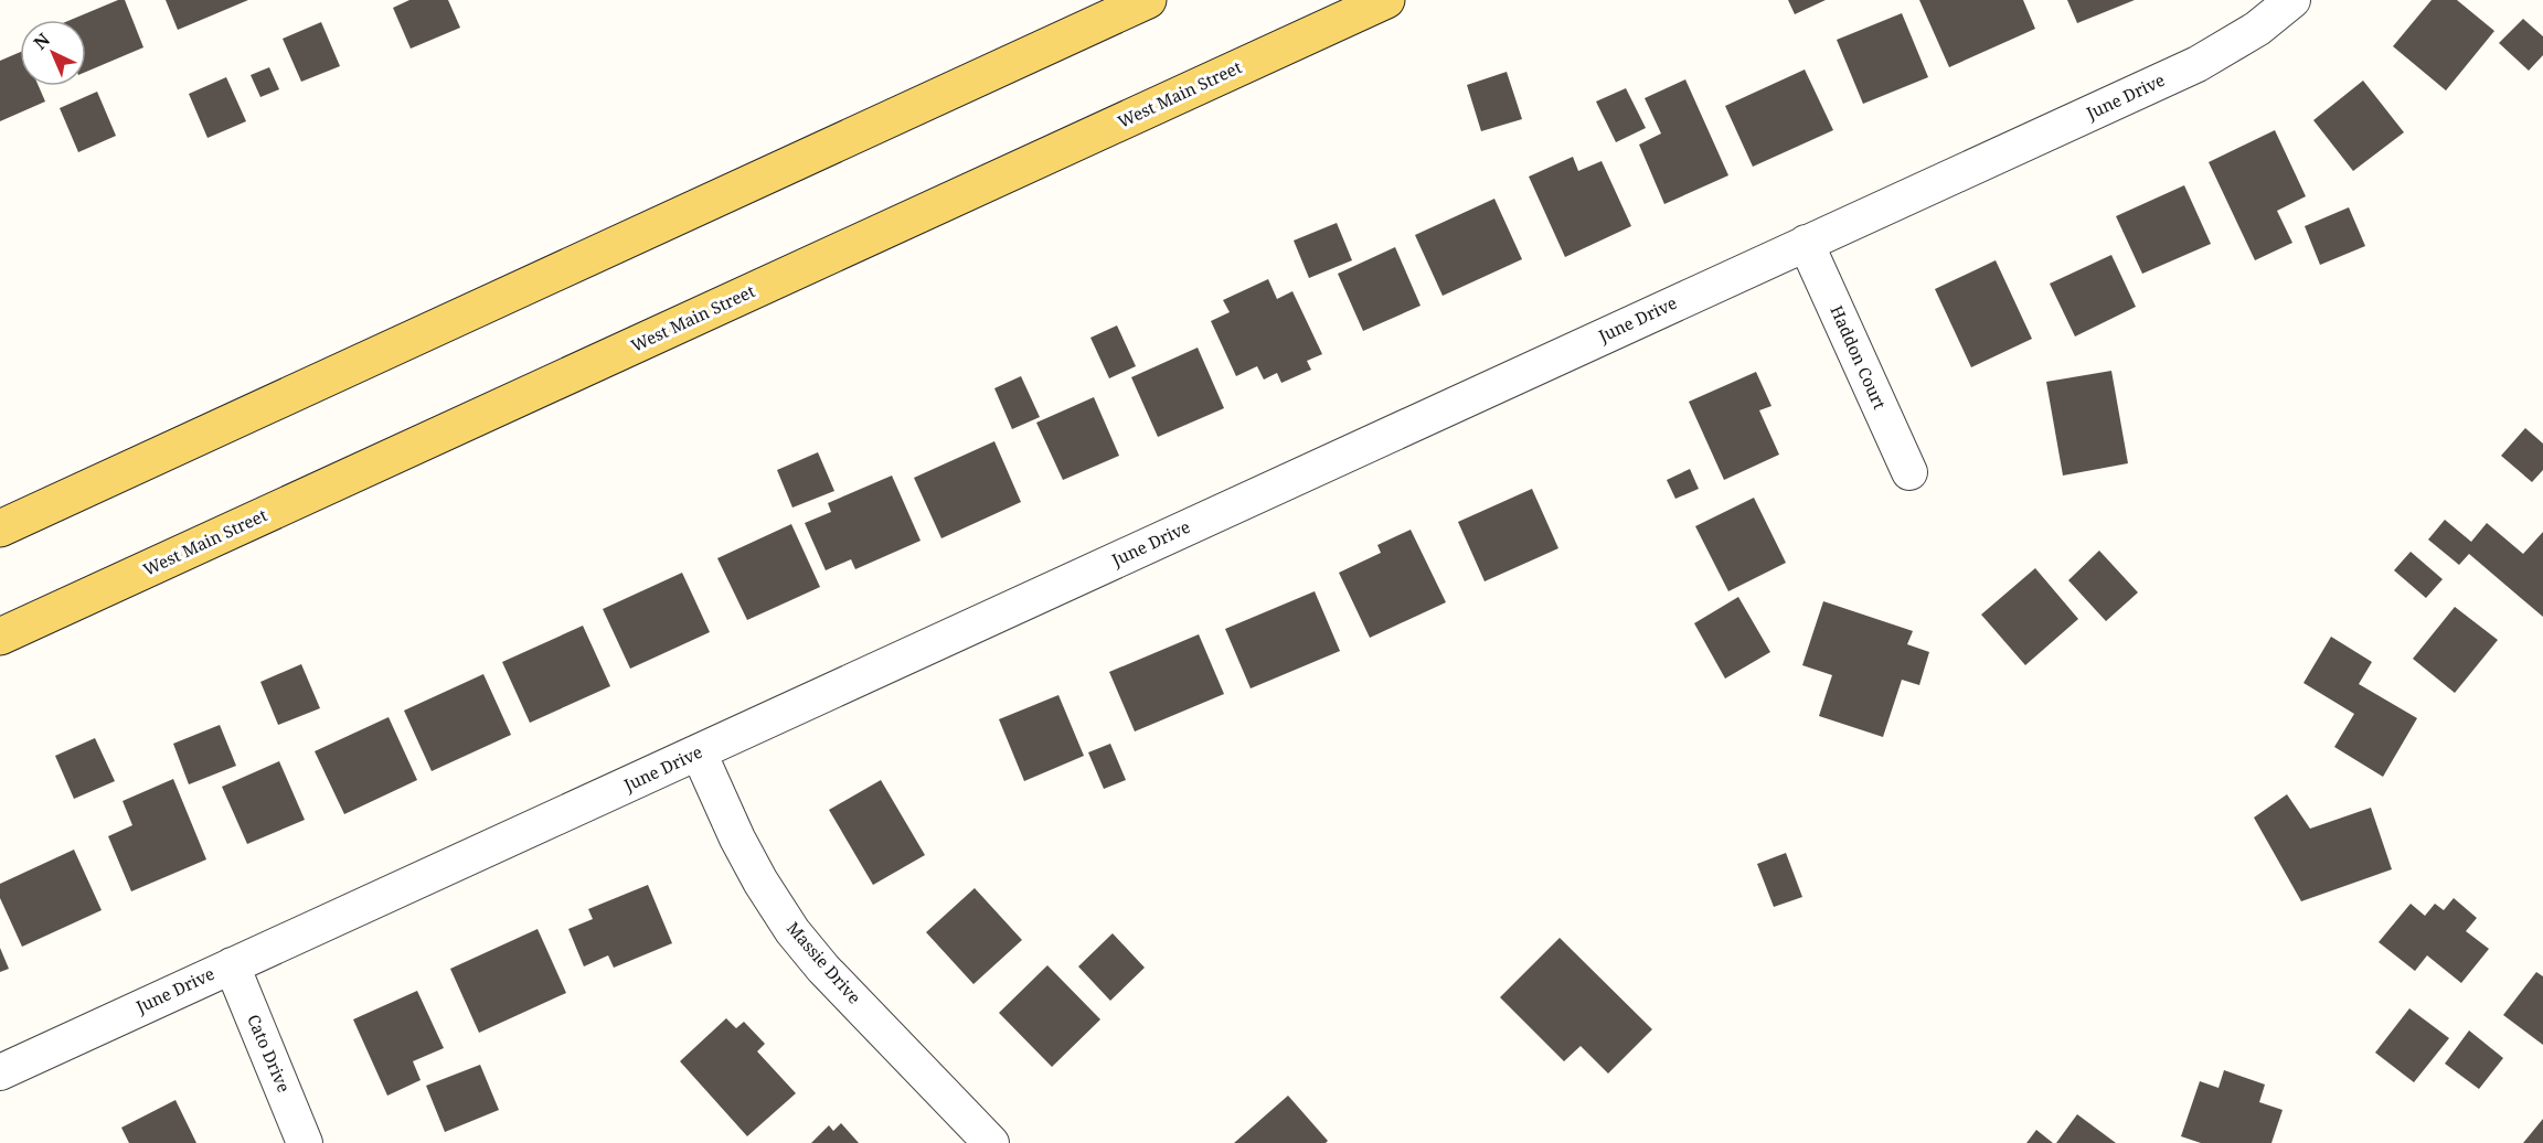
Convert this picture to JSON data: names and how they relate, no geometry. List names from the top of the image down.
{
  "streets": {
    "main road": ["West Main Street"],
    "street": [
      "June Drive",
      "Haddon Court",
      "Massie Drive",
      "Cato Drive"
    ]
  },
  "crossings": [
    ["June Drive", "Haddon Court"],
    ["June Drive", "Massie Drive"],
    ["June Drive", "Cato Drive"]
  ],
  "north": "top left"
}
